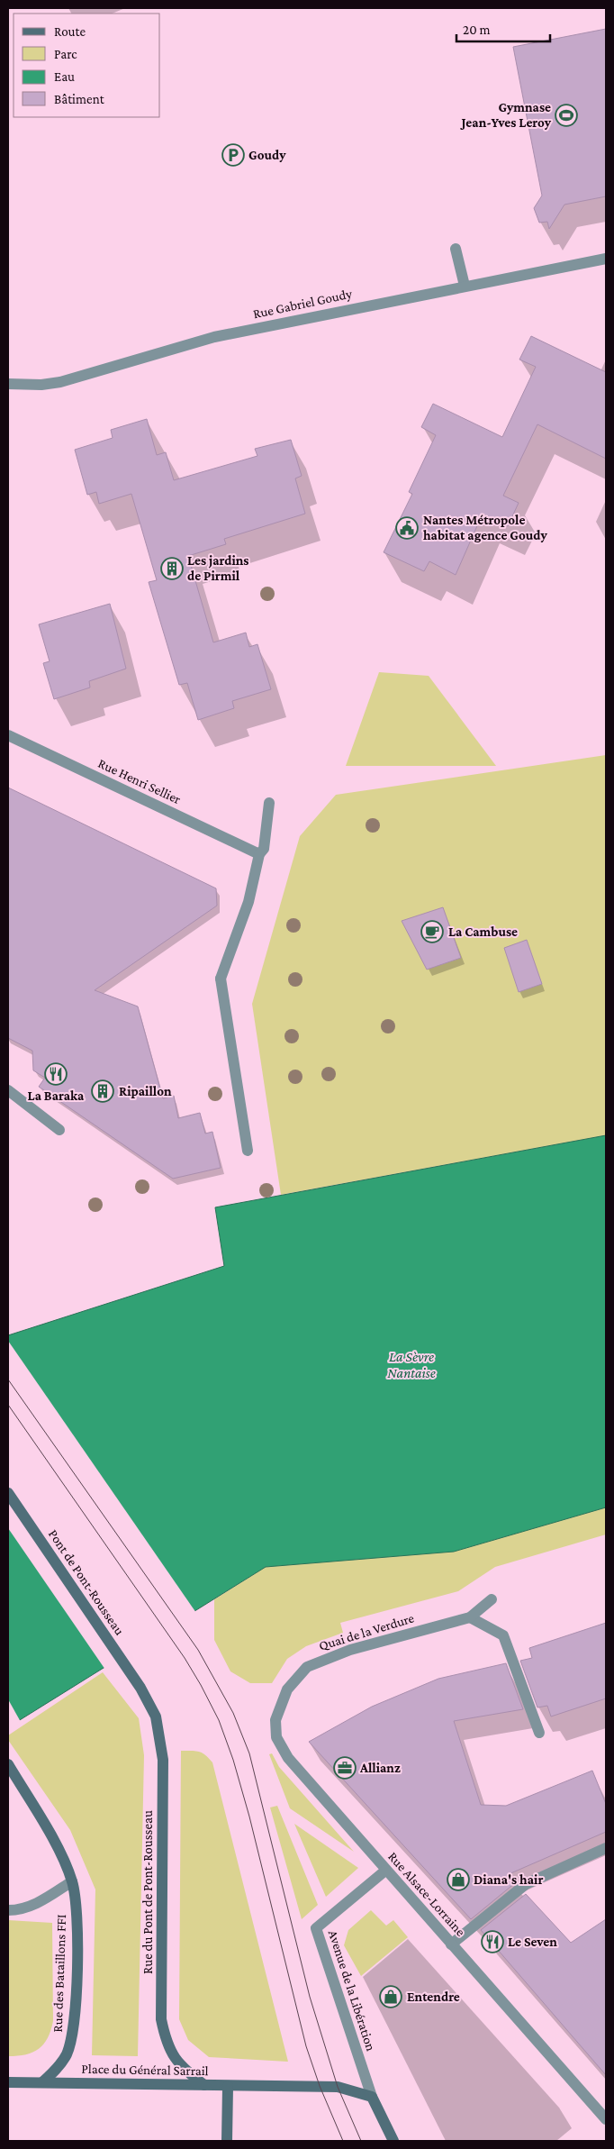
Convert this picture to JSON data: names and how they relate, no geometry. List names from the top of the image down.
{
  "streets": {
    "main road": [
      "Pont de Pont-Rousseau",
      "Rue du Pont de Pont-Rousseau",
      "Rue des Bataillons FFI",
      "Avenue de la Libération",
      "Place du Général Sarrail"
    ],
    "street": [
      "Rue Gabriel Goudy",
      "Rue Henri Sellier",
      "Quai de la Verdure",
      "Rue Alsace-Lorraine"
    ]
  },
  "crossings": [
    ["Pont de Pont-Rousseau", "Rue du Pont de Pont-Rousseau"],
    ["Quai de la Verdure", "Rue Alsace-Lorraine"],
    ["Rue du Pont de Pont-Rousseau", "Place du Général Sarrail"],
    ["Rue Alsace-Lorraine", "Avenue de la Libération"],
    ["Rue des Bataillons FFI", "Place du Général Sarrail"]
  ],
  "water": ["La Sèvre Nantaise"],
  "places": {
    "sports": ["Gymnase Jean-Yves Leroy"],
    "parking": ["Goudy"],
    "public building": ["Nantes Métropole habitat agence Goudy"],
    "building": ["Les jardins de Pirmil", "Ripaillon"],
    "cafe": ["La Cambuse"],
    "restaurant": ["La Baraka", "Le Seven"],
    "office": ["Allianz"],
    "shop": ["Diana's hair", "Entendre"]
  },
  "legend": [
    "Route",
    "Parc",
    "Eau",
    "Bâtiment"
  ],
  "scale_bar": "20 m"
}
